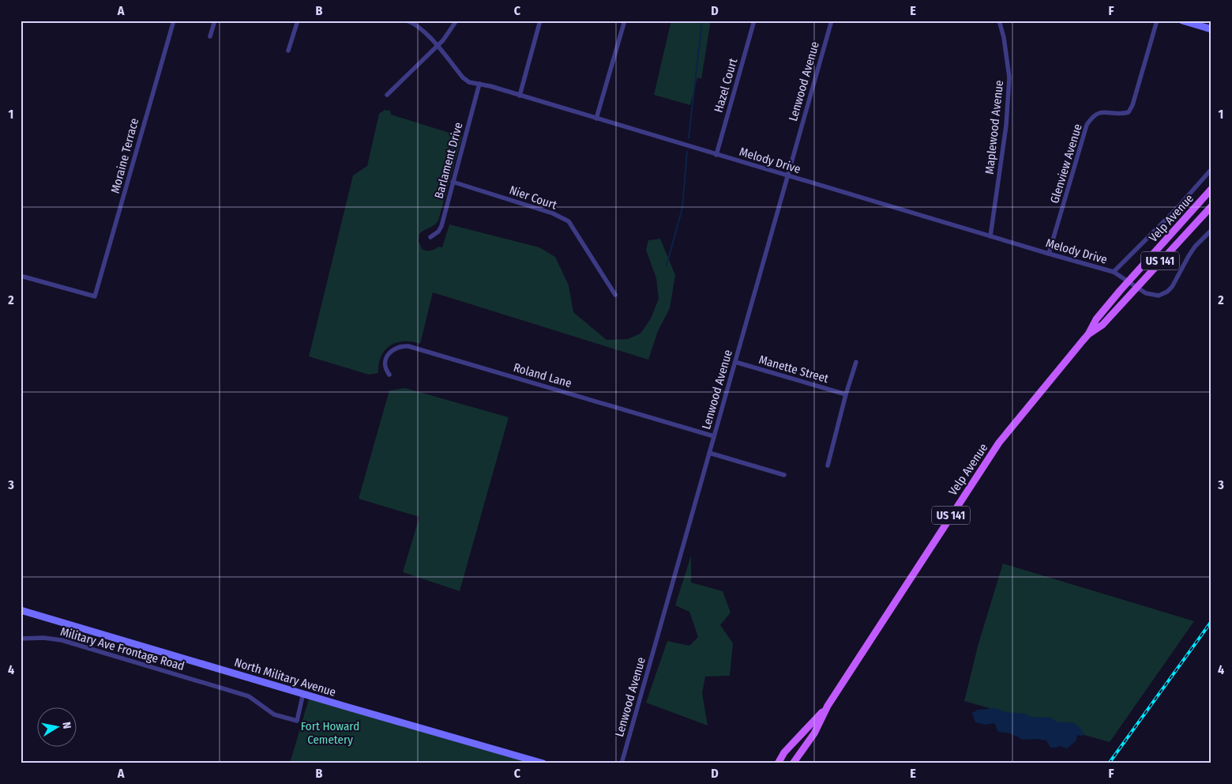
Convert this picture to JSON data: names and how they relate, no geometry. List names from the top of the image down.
{
  "streets": {
    "main road": ["Velp Avenue", "US 141", "North Military Avenue"],
    "street": [
      "Lenwood Avenue",
      "Hazel Court",
      "Maplewood Avenue",
      "Moraine Terrace",
      "Barlament Drive",
      "Melody Drive",
      "Glenview Avenue",
      "Nier Court",
      "Manette Street",
      "Roland Lane",
      "Military Ave Frontage Road"
    ]
  },
  "crossings": [
    ["Lenwood Avenue", "Melody Drive"],
    ["Lenwood Avenue", "Manette Street"],
    ["Lenwood Avenue", "Roland Lane"],
    ["Hazel Court", "Melody Drive"],
    ["Maplewood Avenue", "Melody Drive"],
    ["Barlament Drive", "Melody Drive"],
    ["Barlament Drive", "Nier Court"],
    ["Melody Drive", "Glenview Avenue"],
    ["Melody Drive", "Velp Avenue"],
    ["Military Ave Frontage Road", "North Military Avenue"]
  ],
  "parks": ["Fort Howard Cemetery"],
  "north": "right",
  "grid": {
    "columns": [
      "A",
      "B",
      "C",
      "D",
      "E",
      "F"
    ],
    "rows": [
      "1",
      "2",
      "3",
      "4"
    ]
  }
}
